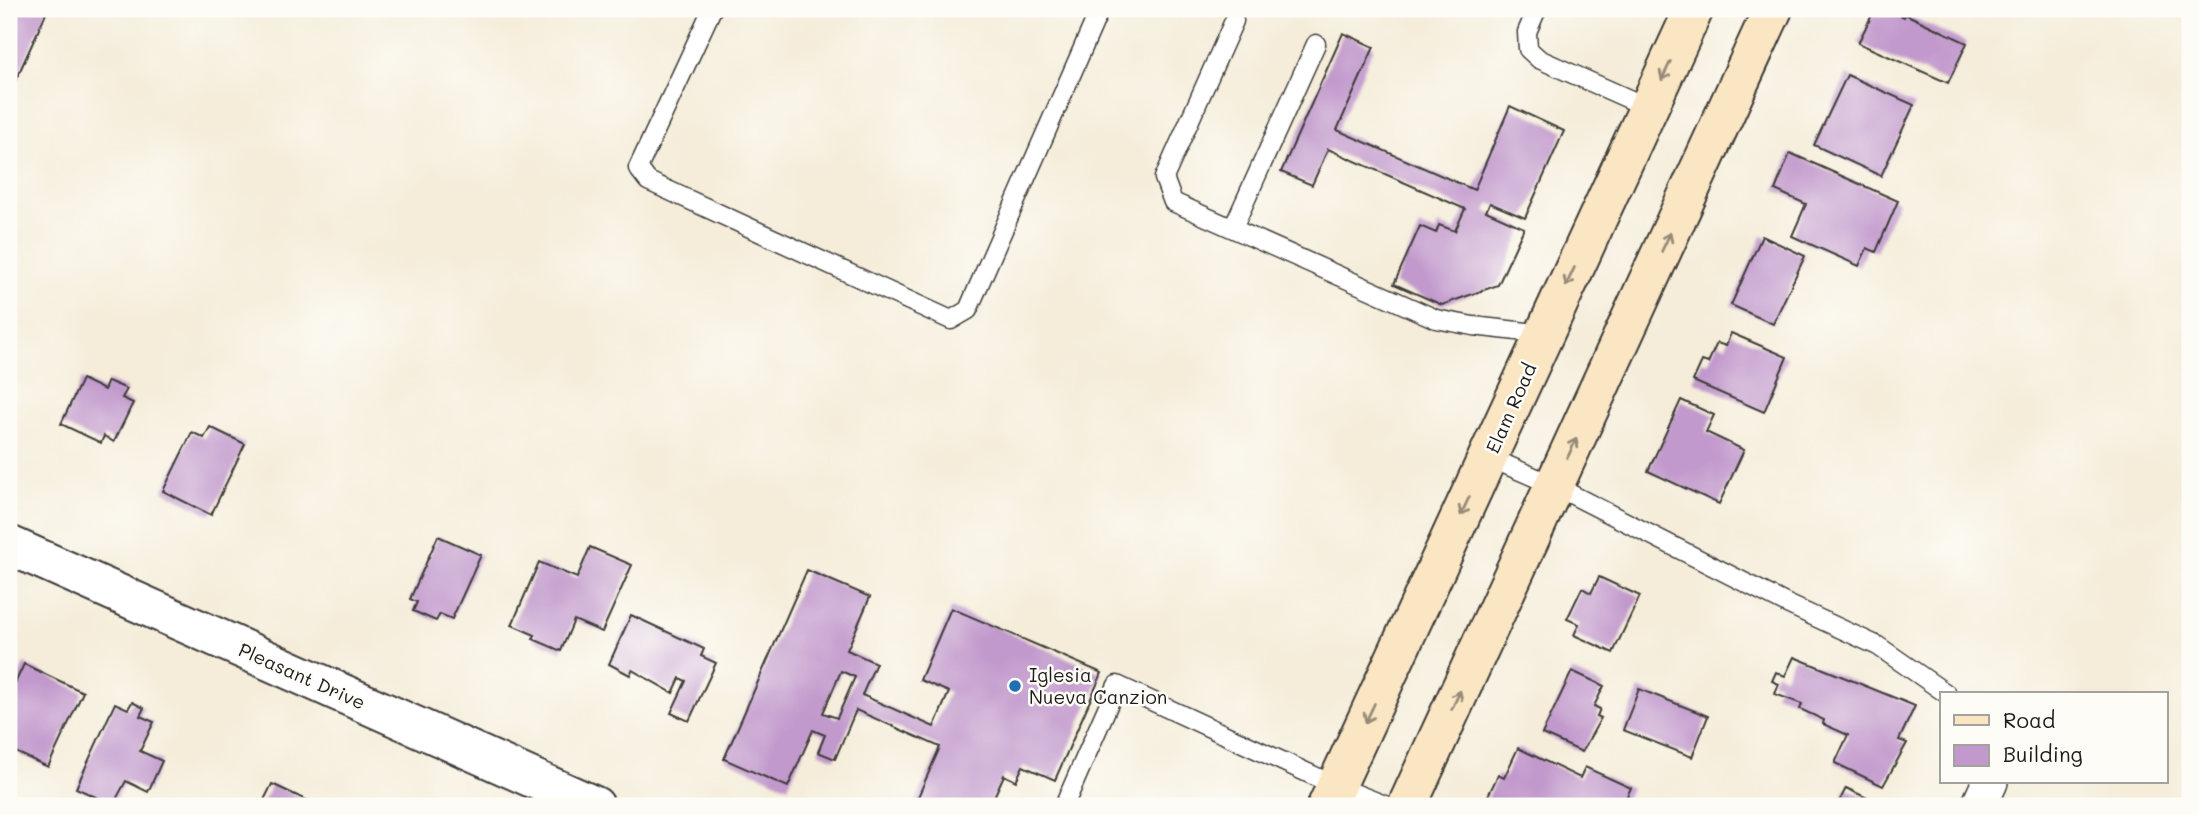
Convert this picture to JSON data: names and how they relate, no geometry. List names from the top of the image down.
{
  "streets": {
    "main road": ["Elam Road"],
    "street": ["Pleasant Drive"]
  },
  "places": ["Iglesia Nueva Canzion"],
  "legend": ["Road", "Building"]
}
